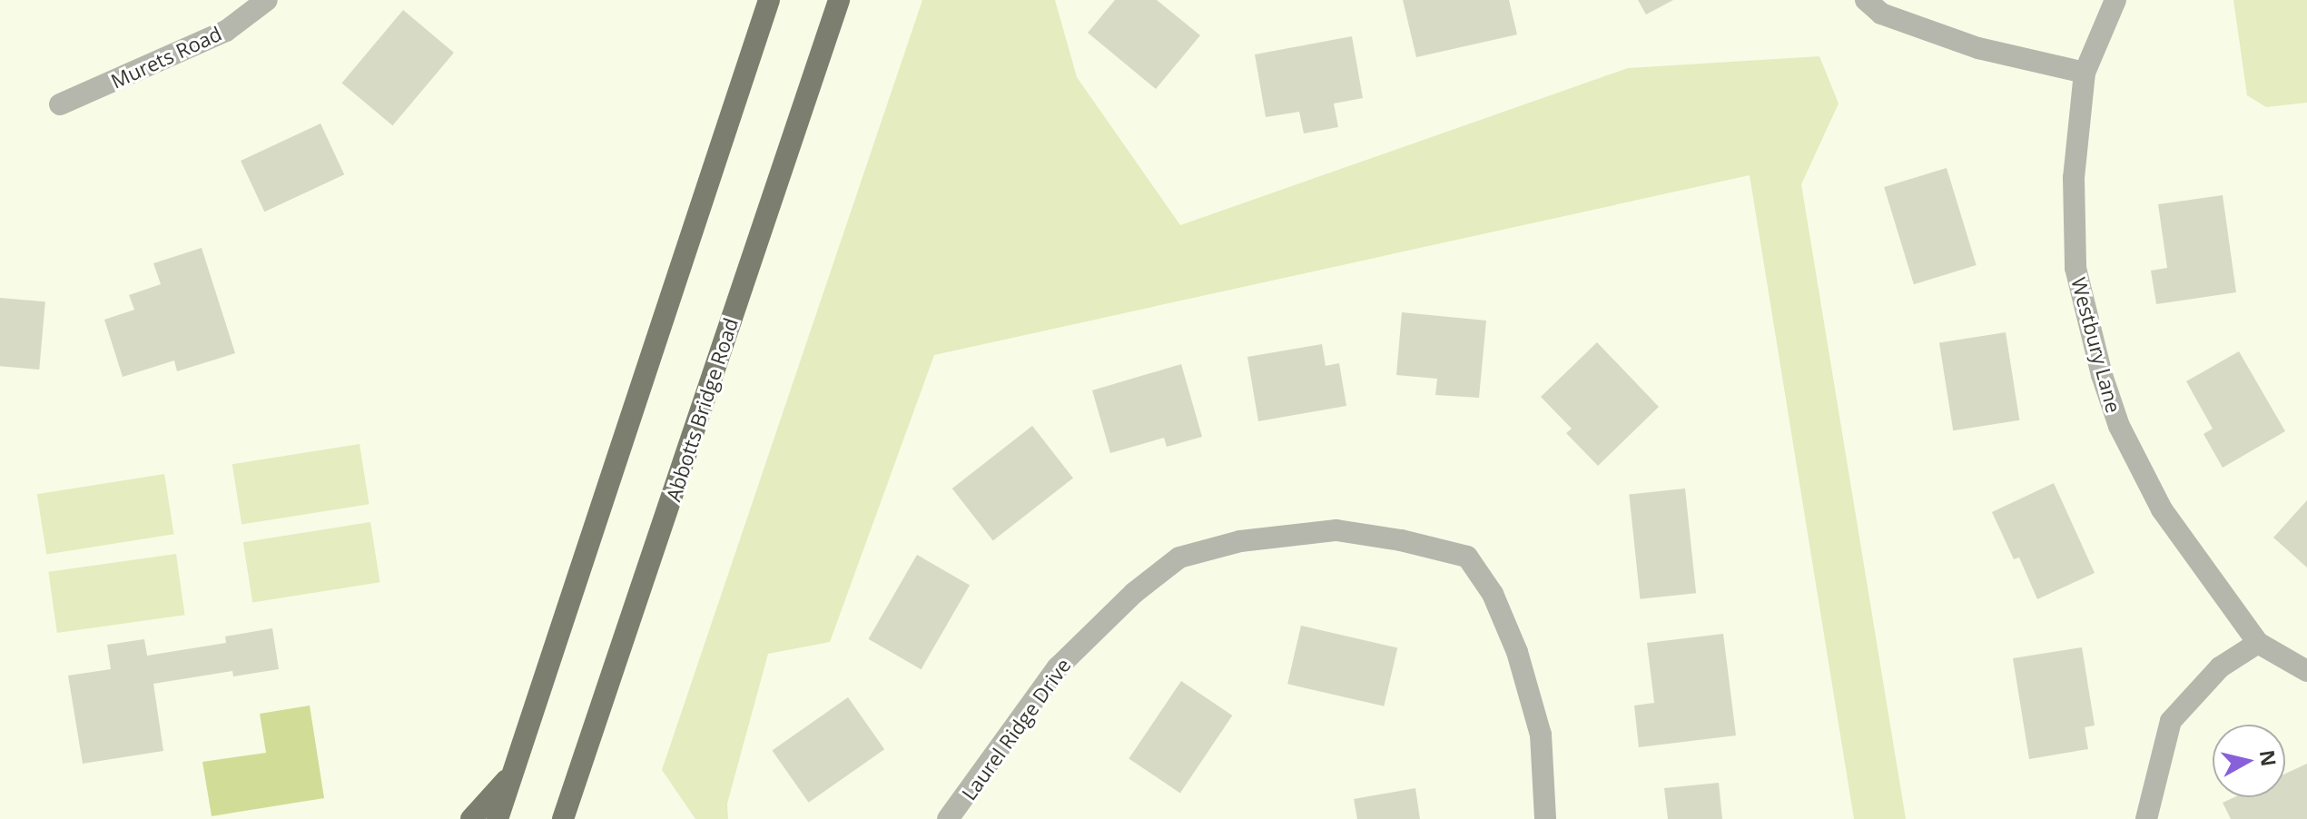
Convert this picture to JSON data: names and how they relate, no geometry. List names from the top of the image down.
{
  "streets": {
    "main road": ["Abbotts Bridge Road"],
    "street": ["Murets Road", "Westbury Lane", "Laurel Ridge Drive"]
  },
  "north": "right"
}
